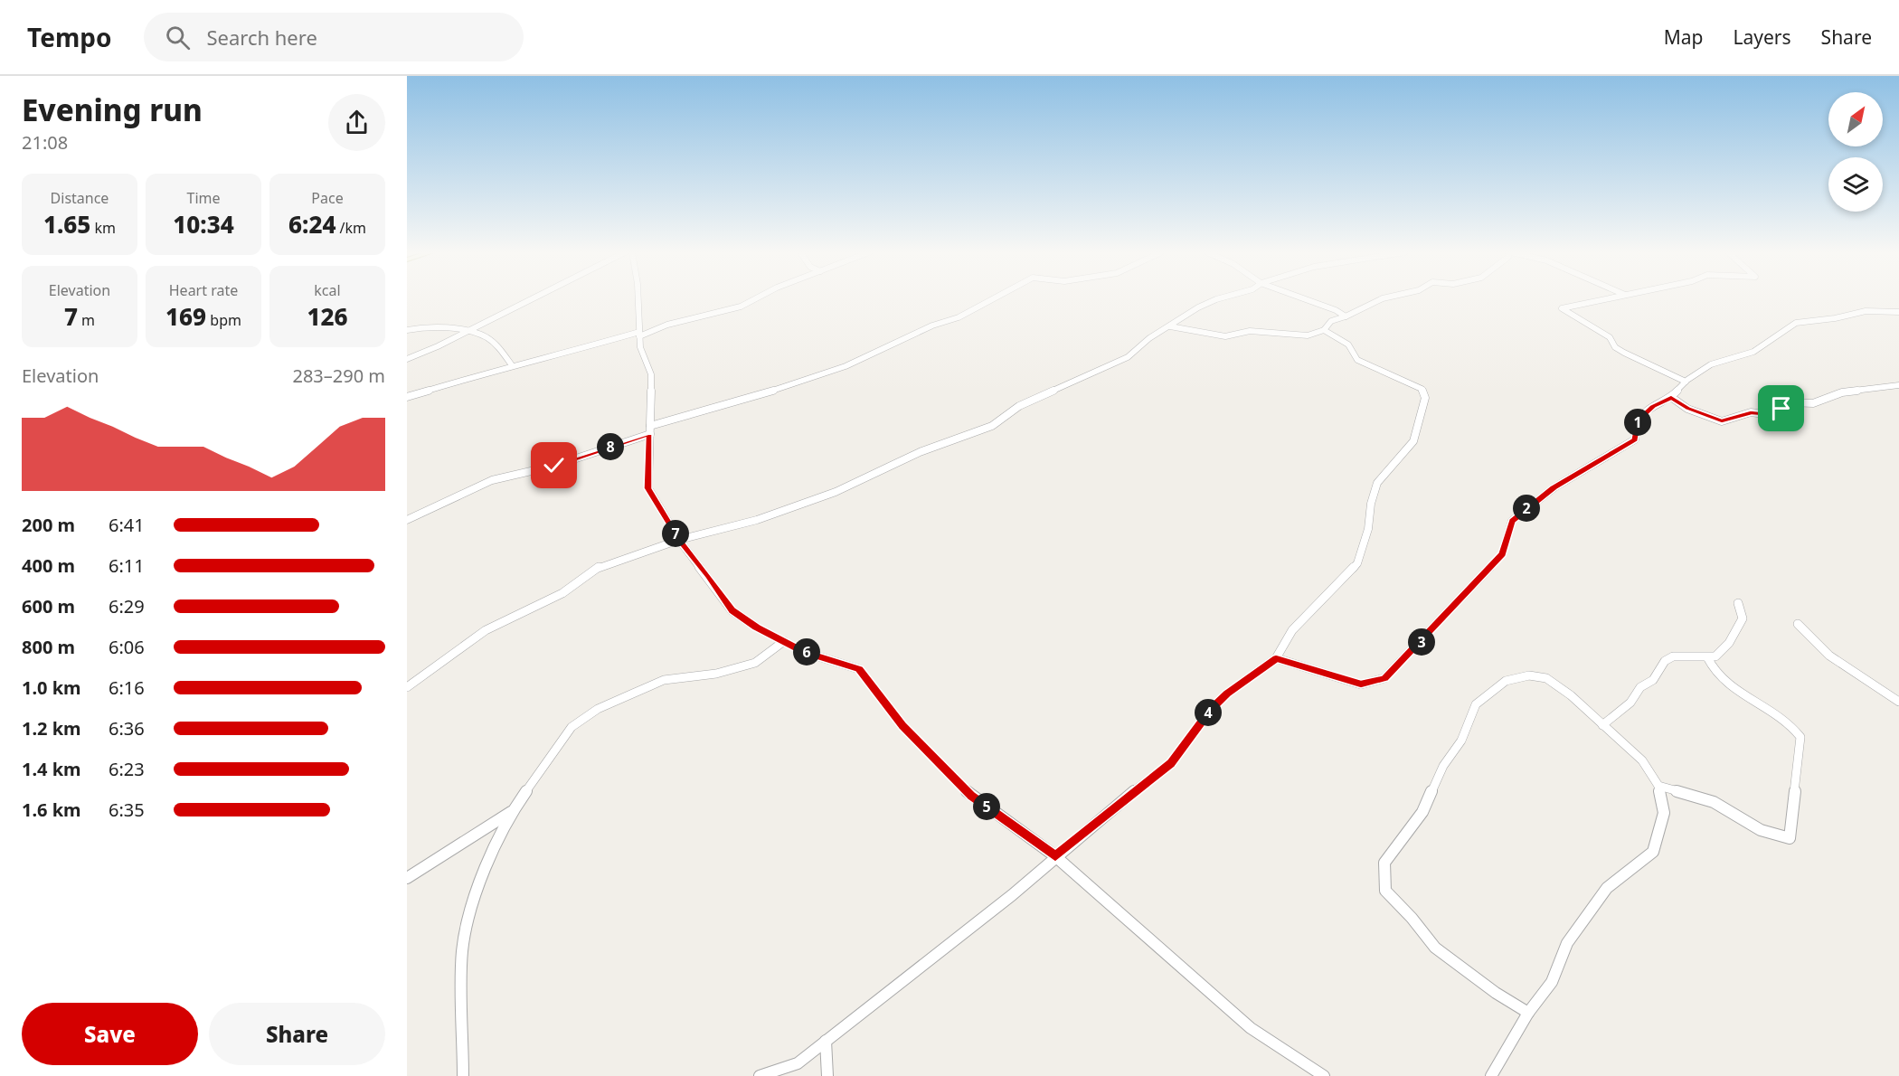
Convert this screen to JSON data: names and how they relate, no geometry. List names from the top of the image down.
{
  "north": "top right",
  "page": {
    "header": "Tempo",
    "search": "Search here",
    "nav": ["Map", "Layers", "Share"],
    "heading": ["Evening run", "21:08"],
    "stats": [
      ["Distance", "1.65 km"],
      ["Time", "10:34"],
      ["Pace", "6:24 /km"],
      ["Elevation", "7 m"],
      ["Heart rate", "169 bpm"],
      ["kcal", "126"]
    ],
    "chart": ["Elevation", "283–290 m"],
    "pins": [
      "1",
      "8",
      "2",
      "7",
      "3",
      "6",
      "4",
      "5"
    ],
    "list": [
      {
        "name": "200 m",
        "note": "6:41"
      },
      {
        "name": "400 m",
        "note": "6:11"
      },
      {
        "name": "600 m",
        "note": "6:29"
      },
      {
        "name": "800 m",
        "note": "6:06"
      },
      {
        "name": "1.0 km",
        "note": "6:16"
      },
      {
        "name": "1.2 km",
        "note": "6:36"
      },
      {
        "name": "1.4 km",
        "note": "6:23"
      },
      {
        "name": "1.6 km",
        "note": "6:35"
      }
    ],
    "buttons": ["Save", "Share"]
  }
}
